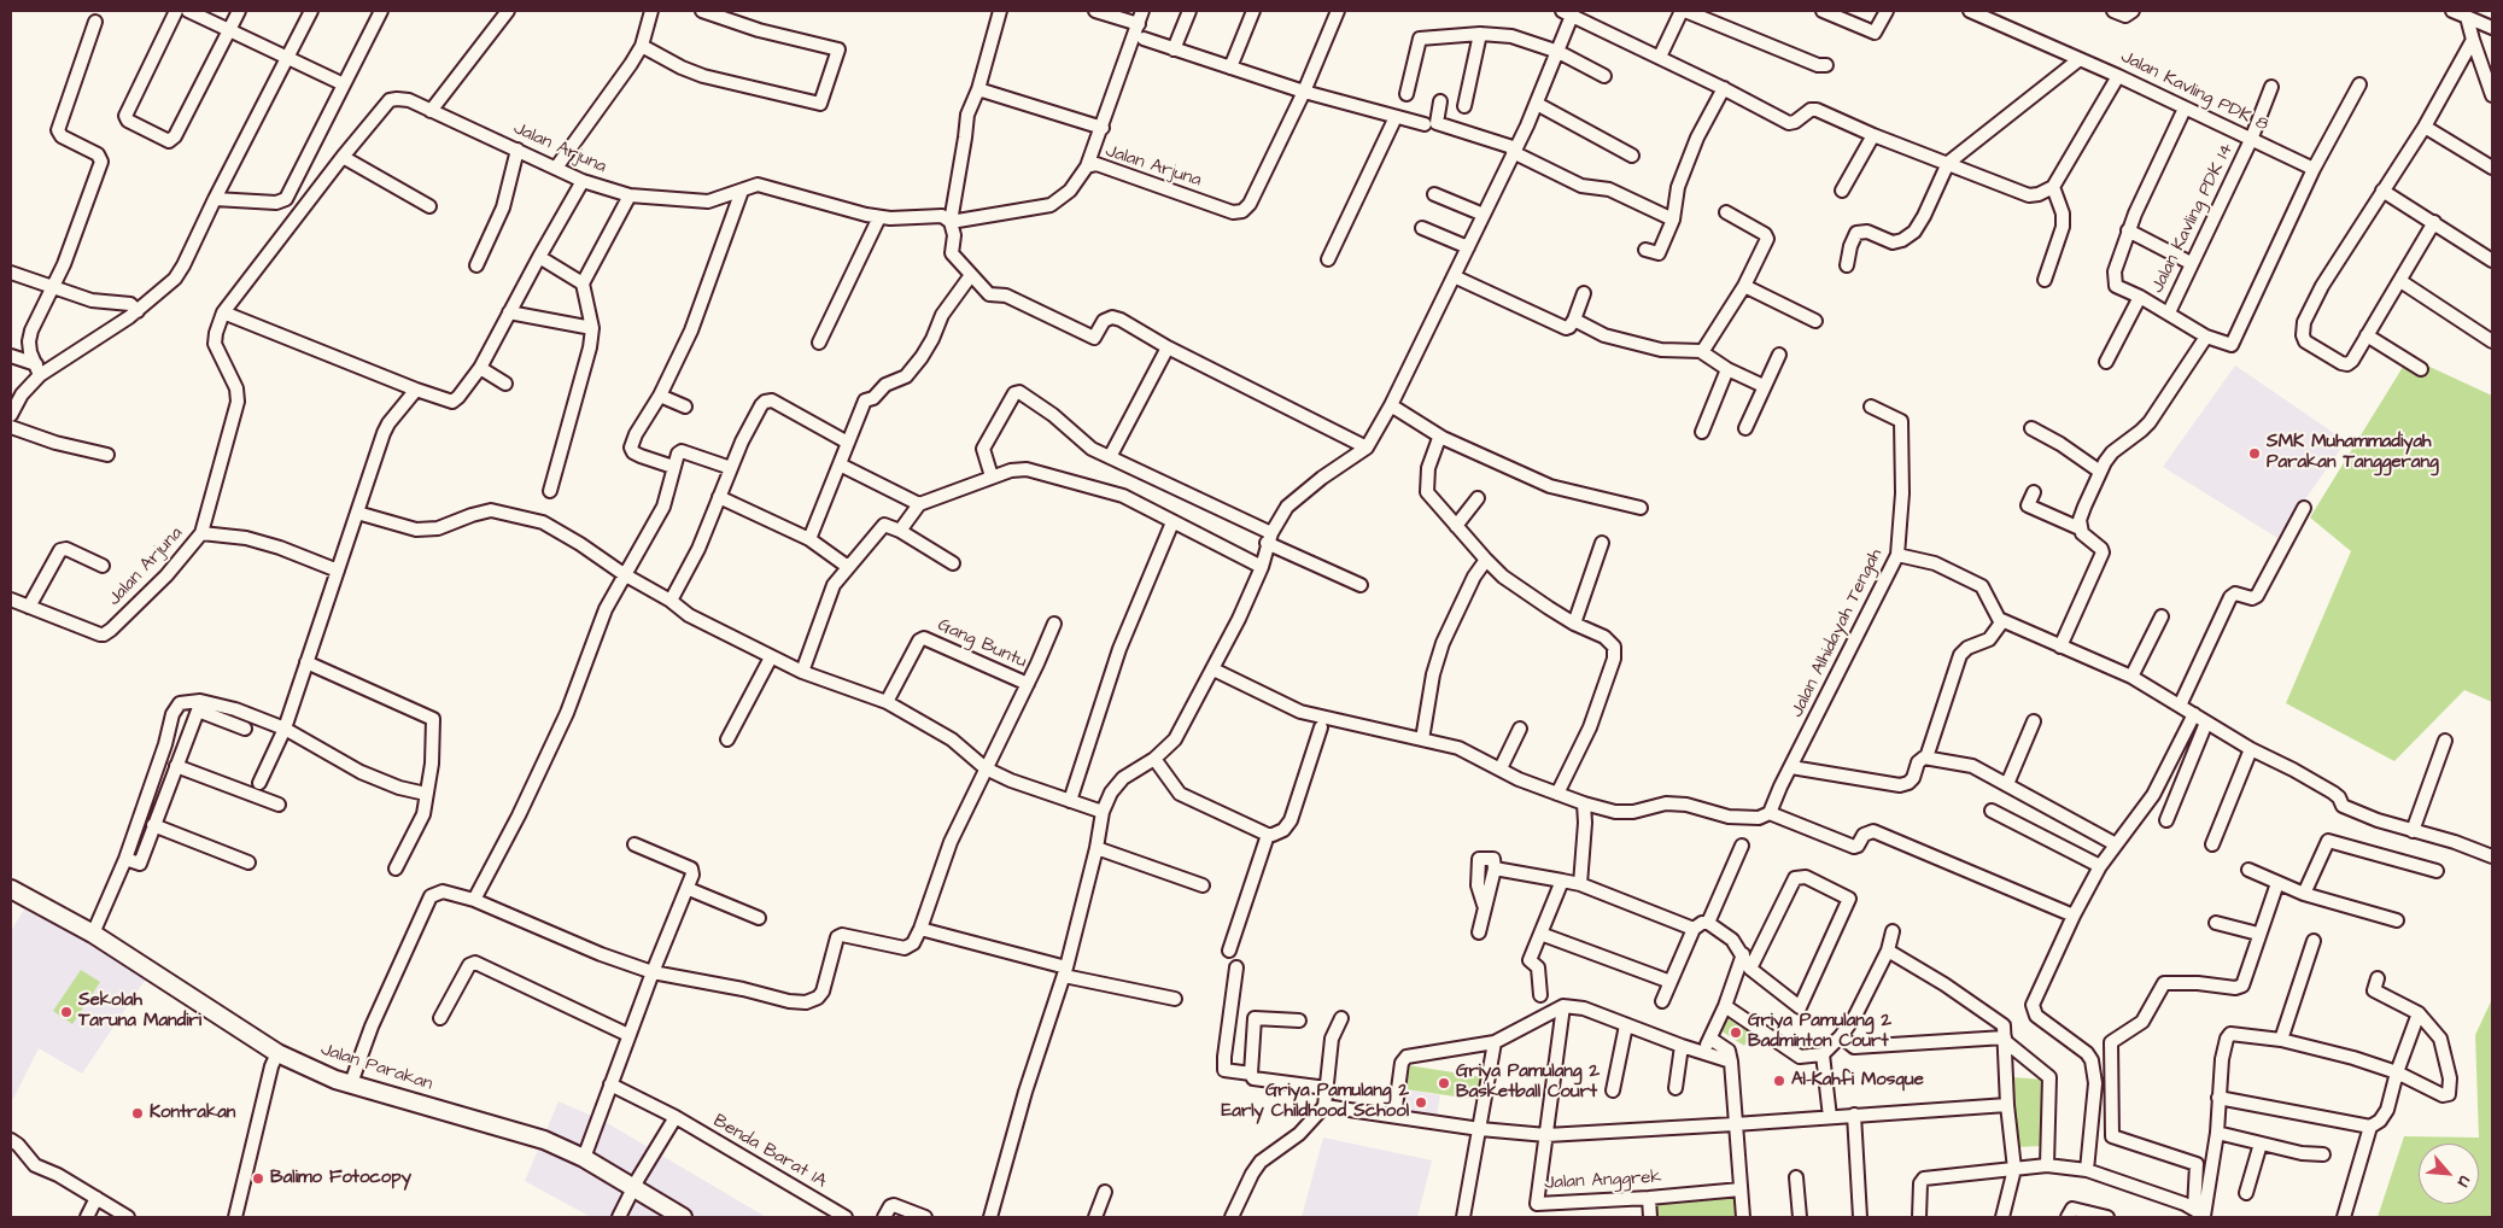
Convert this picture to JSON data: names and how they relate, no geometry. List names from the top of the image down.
{
  "streets": {
    "street": [
      "Jalan Kavling PDK 8",
      "Jalan Arjuna",
      "Jalan Kavling PDK 14",
      "Jalan Alhidayah Tengah",
      "Gang Buntu",
      "Jalan Parakan",
      "Benda Barat 1A",
      "Jalan Anggrek"
    ]
  },
  "crossings": [
    ["Jalan Kavling PDK 8", "Jalan Kavling PDK 14"]
  ],
  "places": [
    "SMK Muhammadiyah Parakan Tanggerang",
    "Sekolah Taruna Mandiri",
    "Griya Pamulang 2 Badminton Court",
    "Al-Kahfi Mosque",
    "Griya Pamulang 2 Basketball Court",
    "Griya Pamulang 2 Early Childhood School",
    "Kontrakan",
    "Balimo Fotocopy"
  ],
  "north": "bottom right"
}
